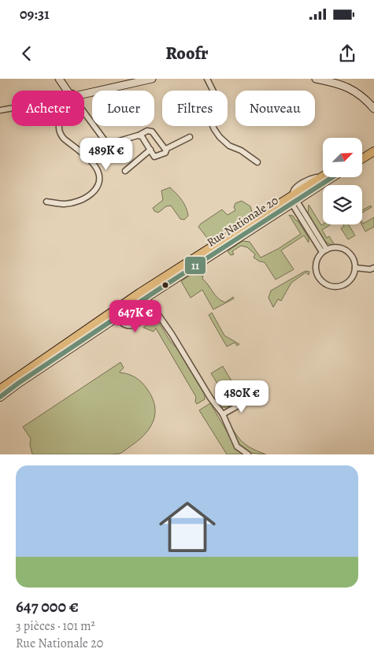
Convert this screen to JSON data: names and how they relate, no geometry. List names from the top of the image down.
{
  "streets": {
    "main road": ["Rue Nationale 20"]
  },
  "lines": ["transit line 11"],
  "north": "top right",
  "page": {
    "status": "09:31",
    "header": "Roofr",
    "chip": [
      "Acheter",
      "Louer",
      "Filtres",
      "Nouveau"
    ],
    "price": ["489K €", "647K €", "480K €"],
    "list": [
      {
        "name": "647 000 €",
        "note": "3 pièces · 101 m² · Rue Nationale 20"
      }
    ]
  }
}
